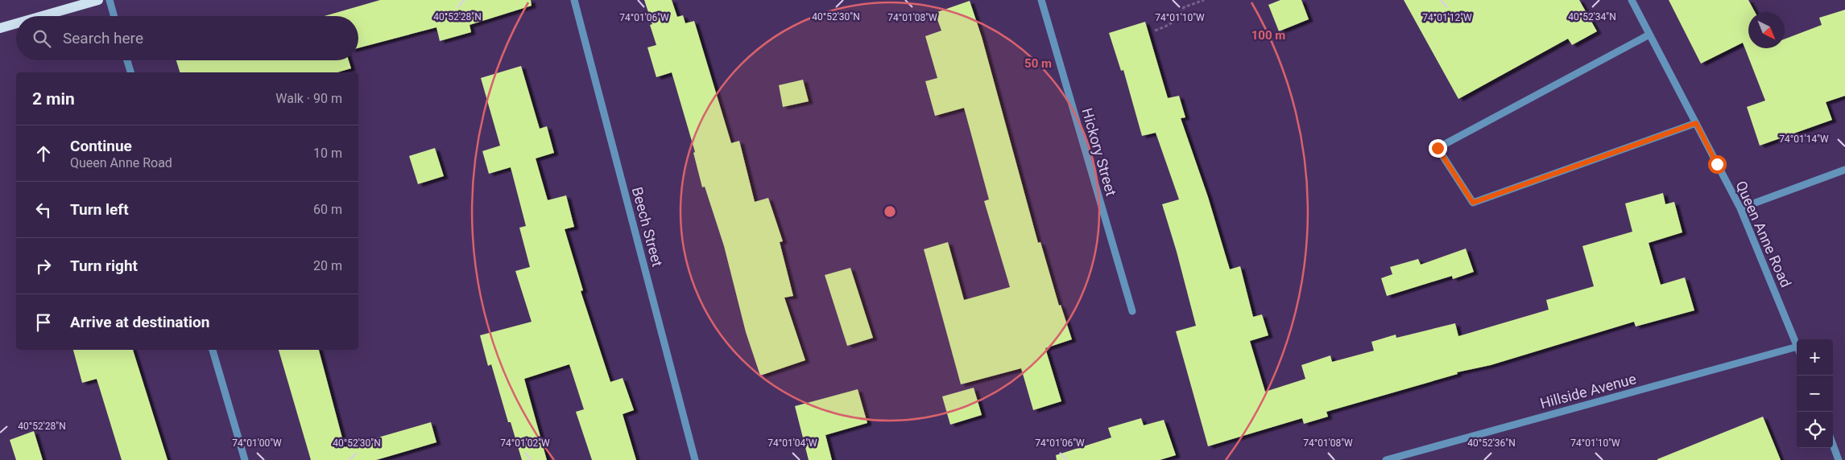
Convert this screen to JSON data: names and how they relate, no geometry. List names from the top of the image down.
{
  "streets": {
    "street": [
      "Hickory Street",
      "Beech Street",
      "Queen Anne Road",
      "Hillside Avenue"
    ]
  },
  "north": "bottom right",
  "page": {
    "search": "Search here",
    "heading": ["2 min", "Walk · 90 m"],
    "list": [
      ["Continue", "Queen Anne Road", "10 m"],
      ["Turn left", "60 m"],
      ["Turn right", "20 m"],
      "Arrive at destination"
    ],
    "map_buttons": ["+", "−"]
  },
  "coordinates": [
    "40°52'28\"N",
    "40°52'30\"N",
    "40°52'34\"N",
    "74°01'06\"W",
    "74°01'08\"W",
    "74°01'10\"W",
    "74°01'12\"W",
    "74°01'14\"W",
    "74°01'00\"W",
    "74°01'02\"W",
    "74°01'04\"W",
    "40°52'36\"N"
  ],
  "rings": ["100 m", "50 m"]
}
